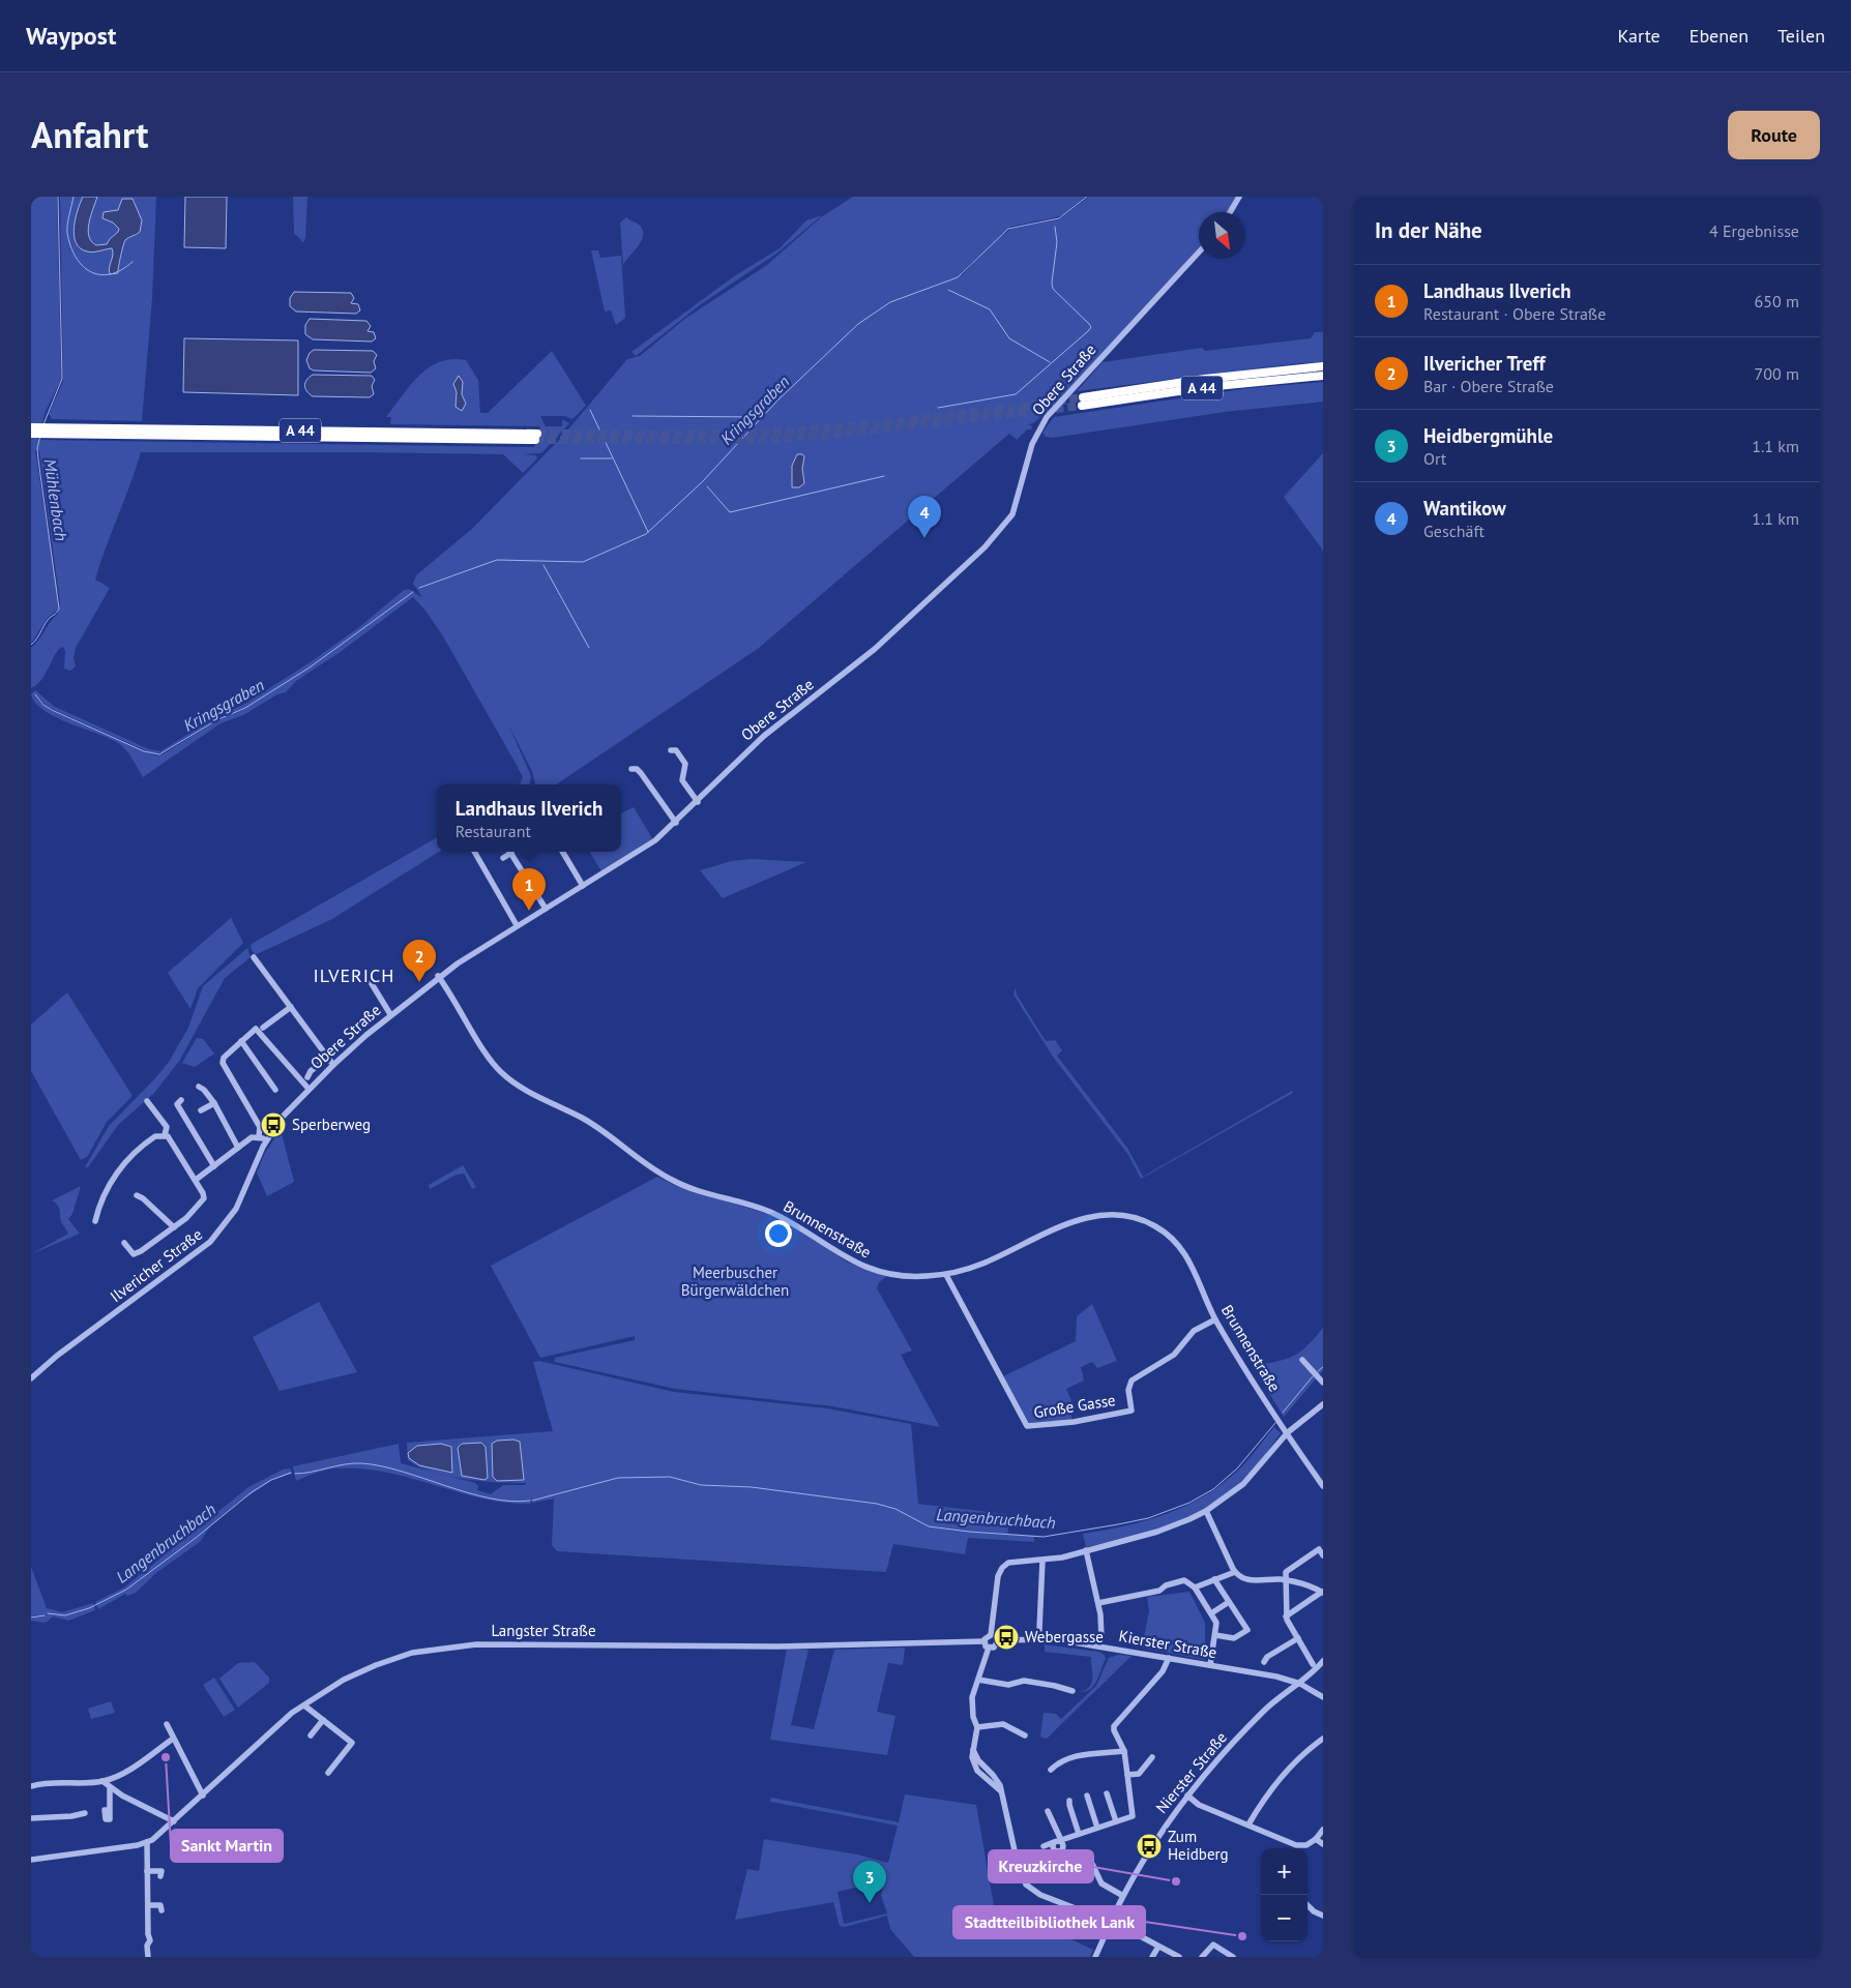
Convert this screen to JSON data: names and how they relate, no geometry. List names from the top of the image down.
{
  "streets": {
    "highway": ["A 44"],
    "street": [
      "Obere Straße",
      "Brunnenstraße",
      "Ilvericher Straße",
      "Große Gasse",
      "Langster Straße",
      "Kierster Straße",
      "Nierster Straße"
    ]
  },
  "crossings": [
    ["Obere Straße", "Brunnenstraße"],
    ["Obere Straße", "Ilvericher Straße"],
    ["Brunnenstraße", "Große Gasse"],
    ["Langster Straße", "Kierster Straße"],
    ["Kierster Straße", "Nierster Straße"]
  ],
  "districts": ["ILVERICH"],
  "water": ["Kringsgraben", "Mühlenbach", "Langenbruchbach"],
  "parks": ["Meerbuscher Bürgerwäldchen"],
  "places": {
    "bus stop": ["Sperberweg", "Webergasse", "Zum Heidberg"],
    "other": ["Sankt Martin", "Kreuzkirche", "Stadtteilbibliothek Lank"]
  },
  "north": "bottom right",
  "page": {
    "header": "Waypost",
    "nav": ["Karte", "Ebenen", "Teilen"],
    "title": "Anfahrt",
    "buttons": "Route",
    "heading": ["In der Nähe", "4 Ergebnisse"],
    "list": [
      {
        "mark": "1",
        "name": "Landhaus Ilverich",
        "note": "Restaurant · Obere Straße",
        "value": "650 m"
      },
      {
        "mark": "2",
        "name": "Ilvericher Treff",
        "note": "Bar · Obere Straße",
        "value": "700 m"
      },
      {
        "mark": "3",
        "name": "Heidbergmühle",
        "note": "Ort",
        "value": "1.1 km"
      },
      {
        "mark": "4",
        "name": "Wantikow",
        "note": "Geschäft",
        "value": "1.1 km"
      }
    ],
    "pins": [
      "4",
      "1",
      "2",
      "3"
    ],
    "popup": ["Landhaus Ilverich", "Restaurant"],
    "map_buttons": ["+", "−"]
  }
}
